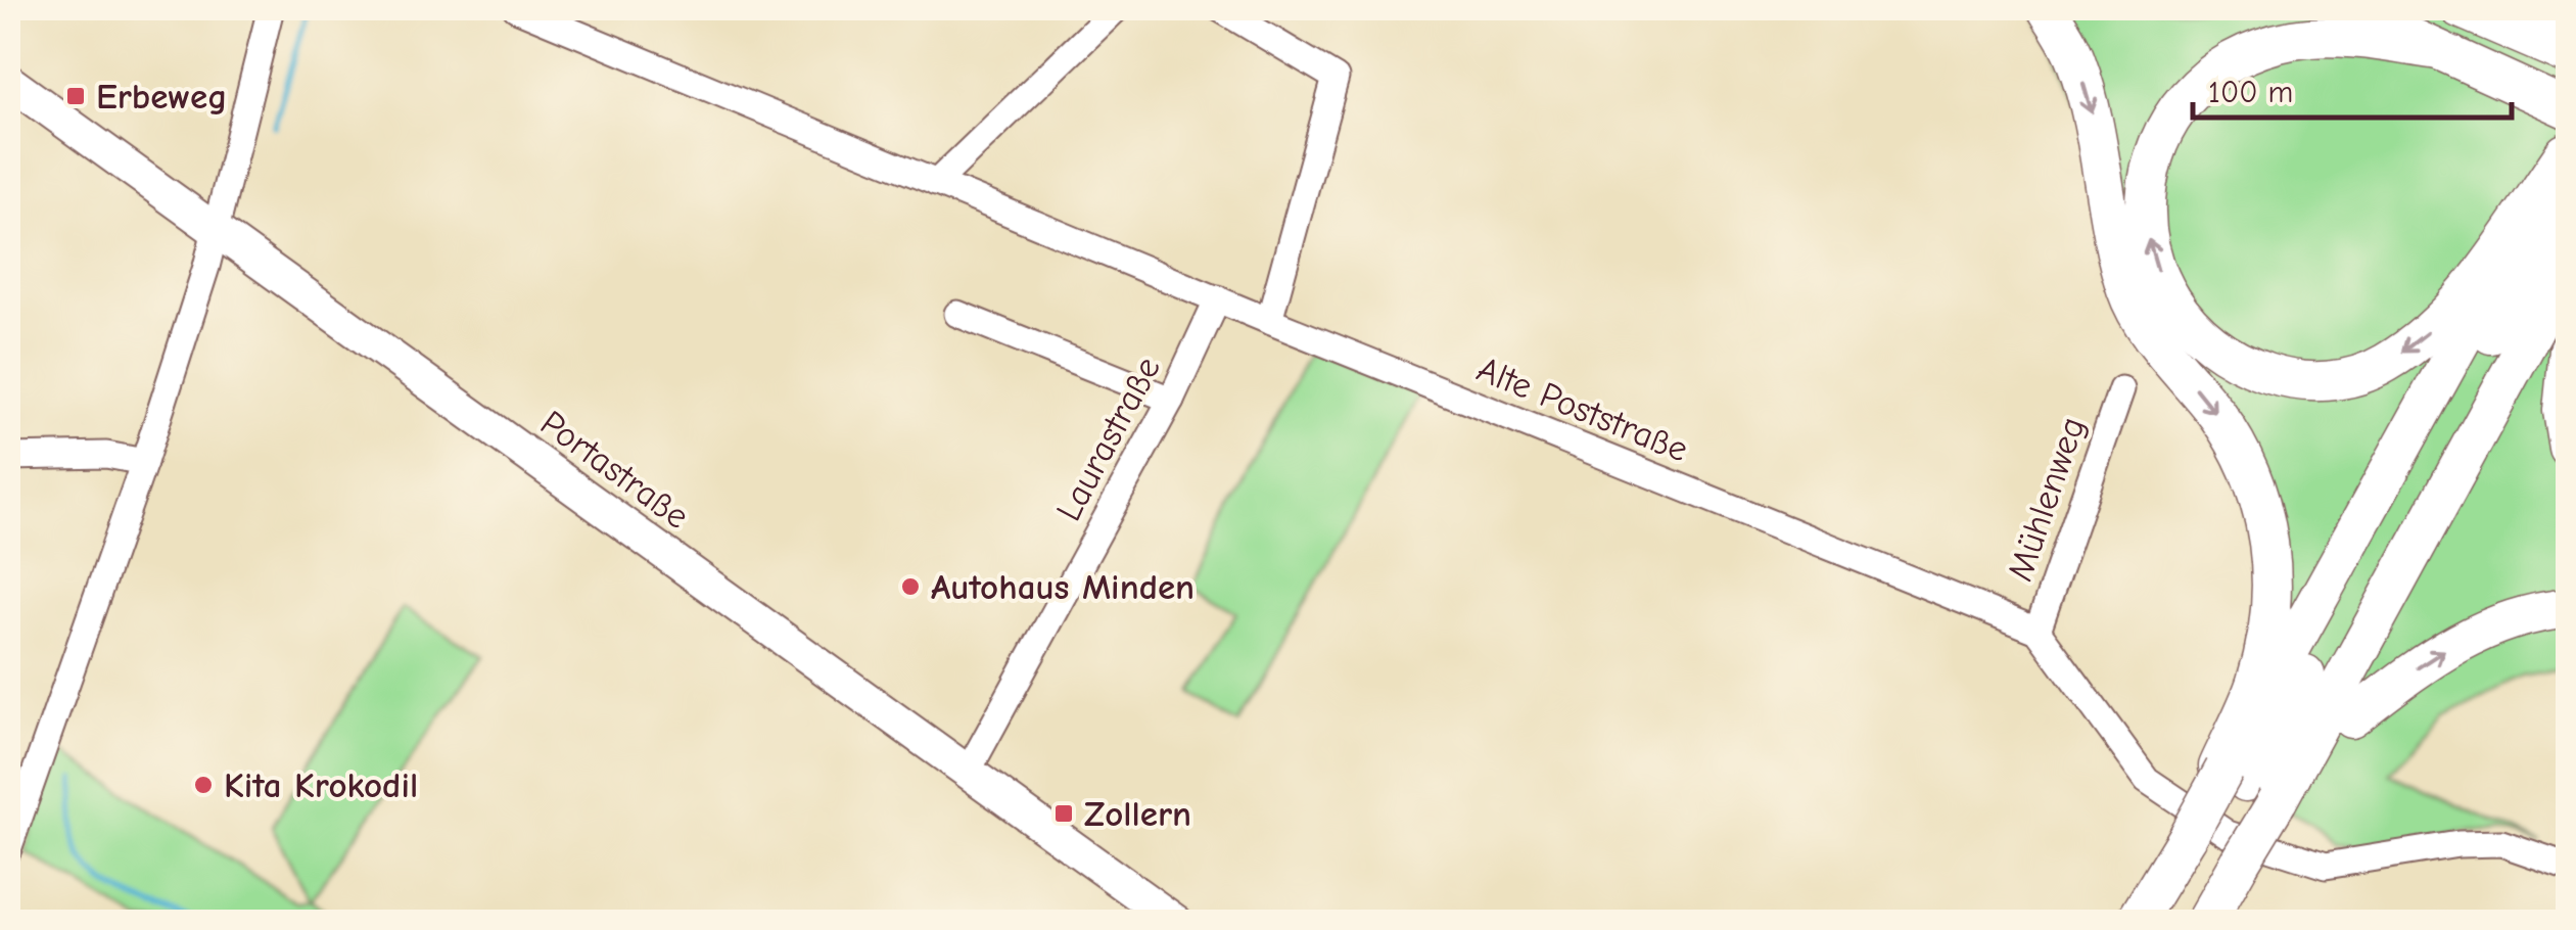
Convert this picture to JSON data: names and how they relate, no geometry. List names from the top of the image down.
{
  "streets": {
    "main road": ["Portastraße"],
    "street": ["Alte Poststraße", "Laurastraße", "Mühlenweg"]
  },
  "crossings": [
    ["Alte Poststraße", "Laurastraße"],
    ["Alte Poststraße", "Mühlenweg"],
    ["Laurastraße", "Portastraße"]
  ],
  "places": {
    "transit": ["Erbeweg", "Zollern"],
    "other": ["Autohaus Minden", "Kita Krokodil"]
  },
  "scale_bar": "100 m"
}
